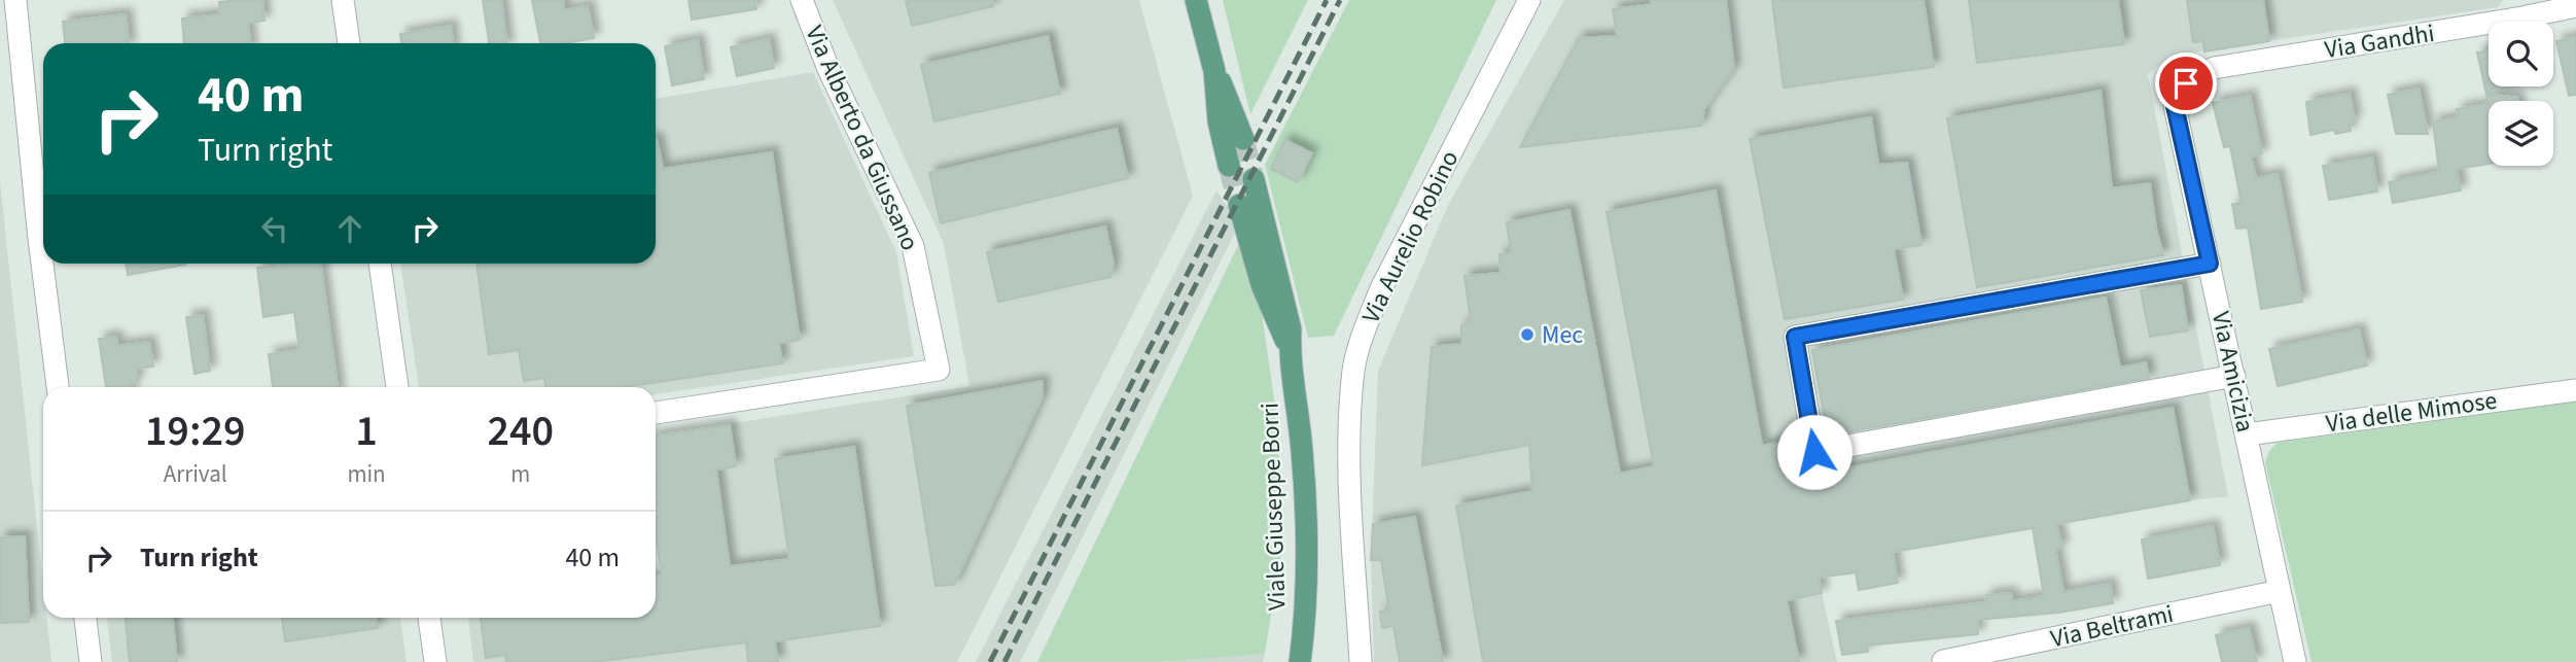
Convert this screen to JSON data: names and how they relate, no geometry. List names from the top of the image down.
{
  "streets": {
    "main road": ["Viale Giuseppe Borri"],
    "street": [
      "Via Gandhi",
      "Via Alberto da Giussano",
      "Via Aurelio Robino",
      "Via Amicizia",
      "Via delle Mimose",
      "Via Beltrami"
    ]
  },
  "crossings": [
    ["Via Gandhi", "Via Amicizia"],
    ["Via Amicizia", "Via delle Mimose"],
    ["Via Amicizia", "Via Beltrami"]
  ],
  "places": ["Mec"],
  "page": {
    "turn": ["40 m", "Turn right"],
    "eta": [
      "19:29",
      "Arrival",
      "1",
      "min",
      "240",
      "m"
    ],
    "list": [
      {
        "name": "Turn right",
        "value": "40 m"
      }
    ]
  }
}
